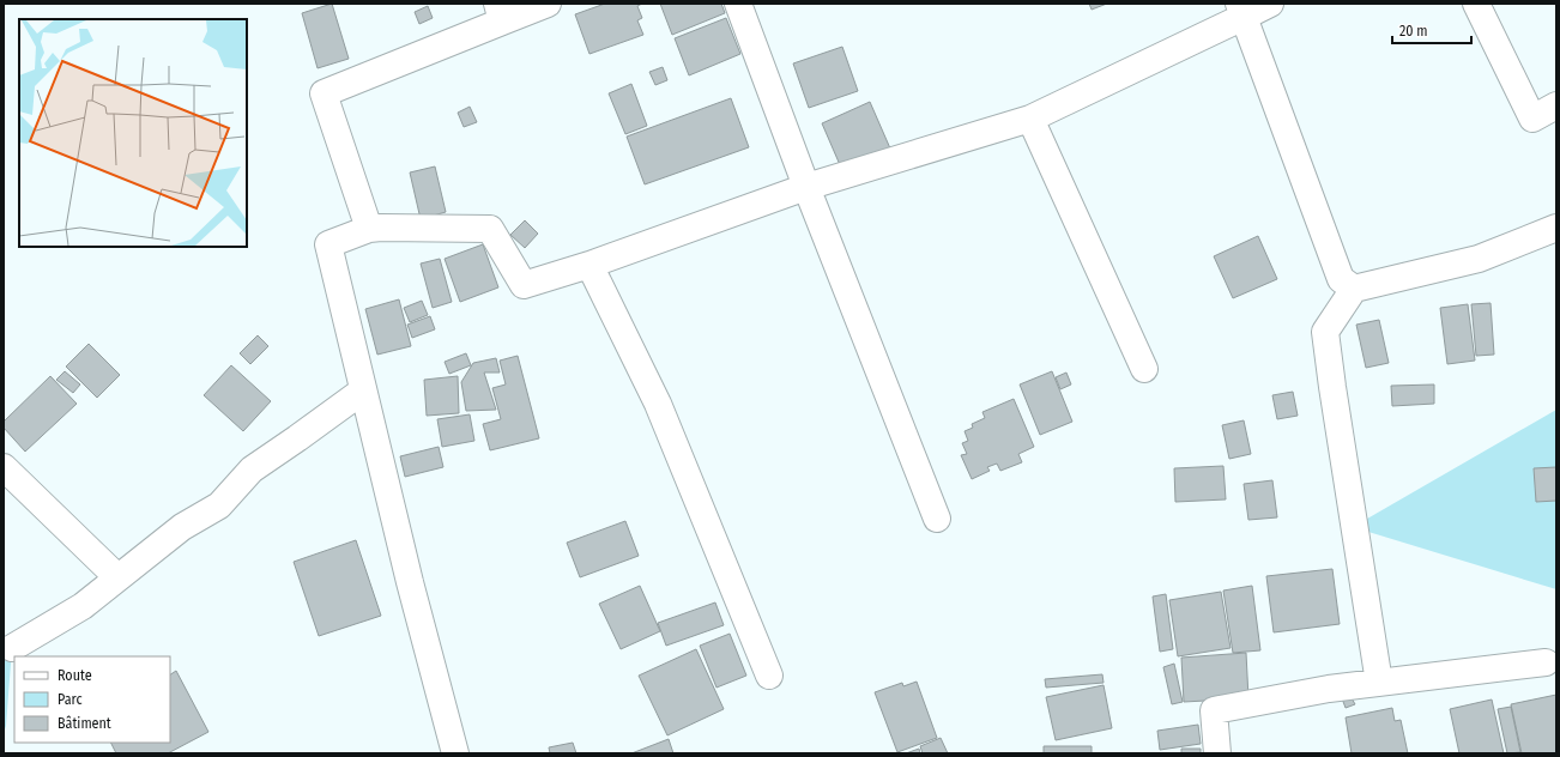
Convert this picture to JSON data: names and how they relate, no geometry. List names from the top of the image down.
{
  "legend": ["Route", "Parc", "Bâtiment"],
  "scale_bar": "20 m"
}
